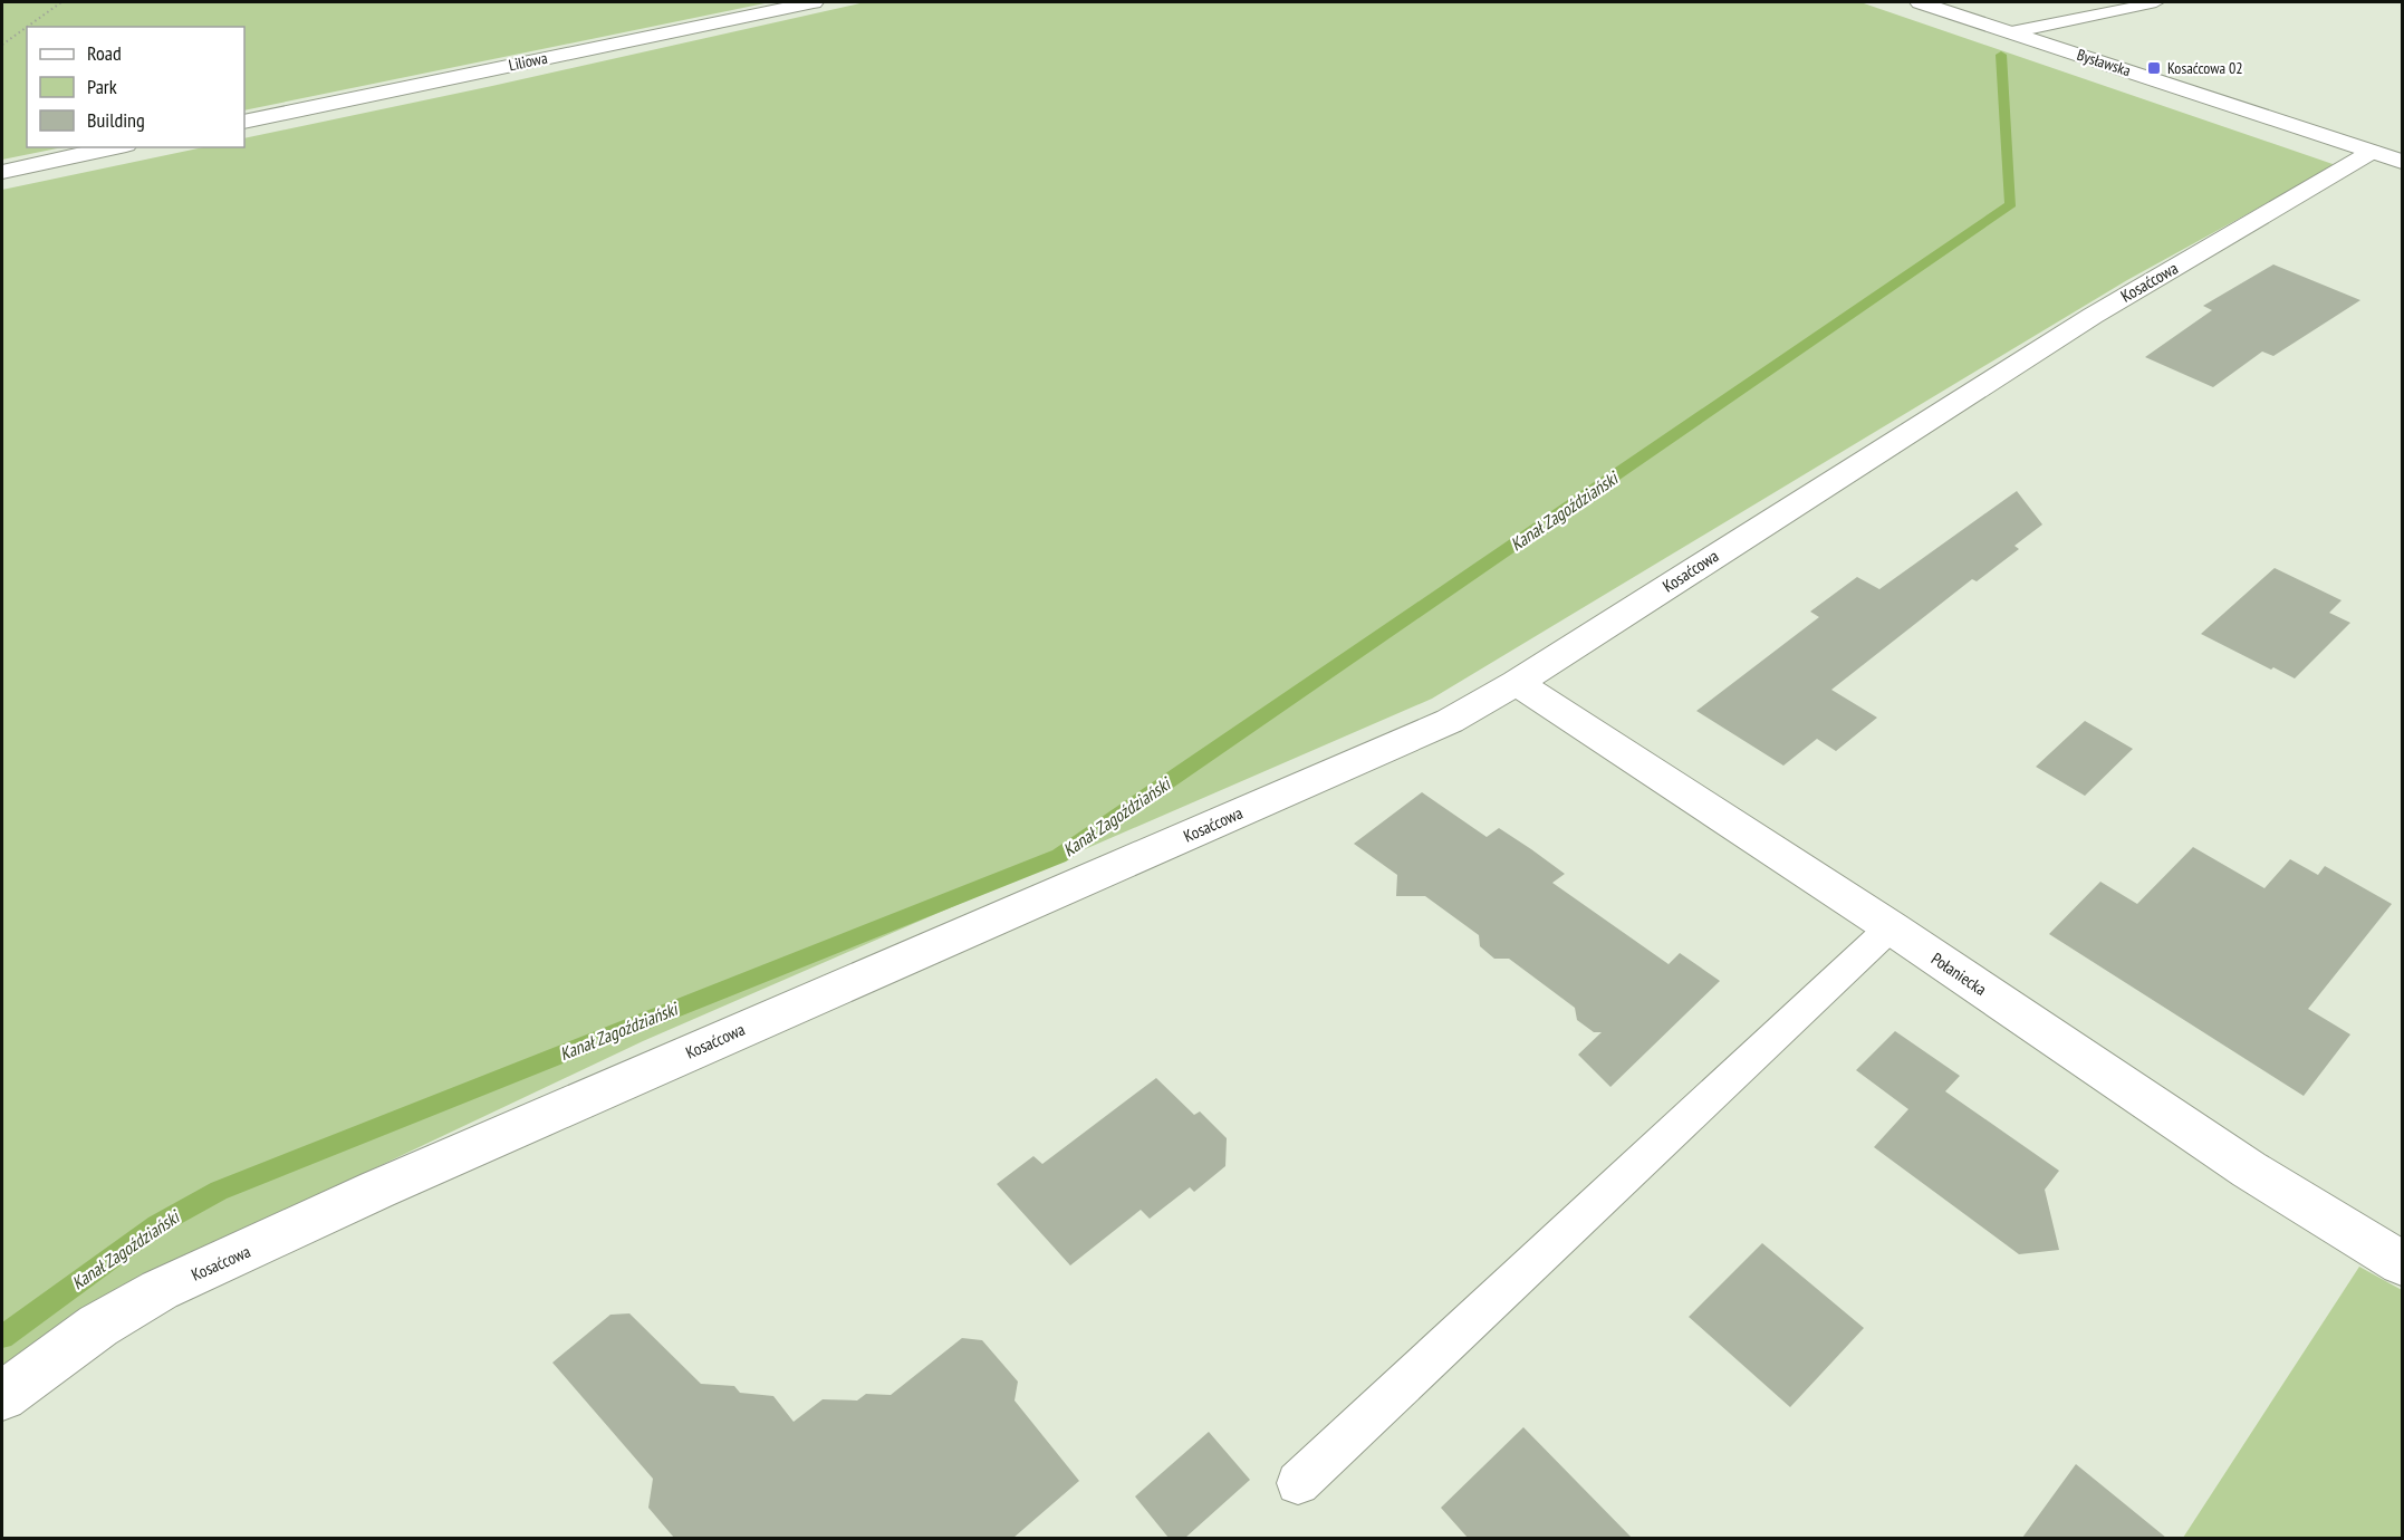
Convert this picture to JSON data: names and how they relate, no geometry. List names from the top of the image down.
{
  "streets": {
    "street": [
      "Liliowa",
      "Bysławska",
      "Kosaćcowa",
      "Połaniecka"
    ]
  },
  "crossings": [
    ["Bysławska", "Kosaćcowa"],
    ["Kosaćcowa", "Połaniecka"]
  ],
  "water": ["Kanał Zagoździański"],
  "places": {
    "transit": ["Kosaćcowa 02"]
  },
  "legend": ["Road", "Park", "Building"]
}
